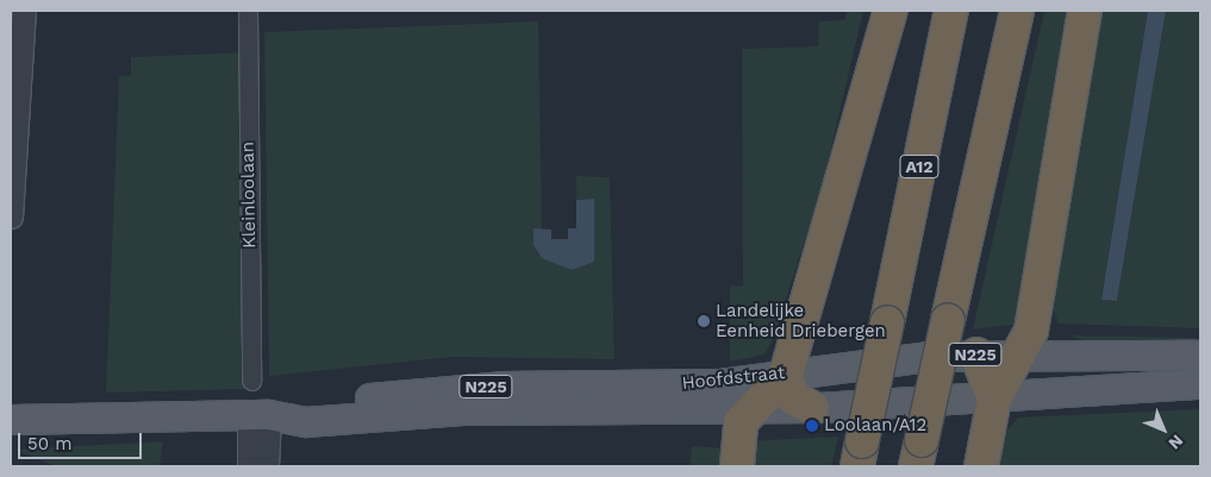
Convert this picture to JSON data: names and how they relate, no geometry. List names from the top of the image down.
{
  "streets": {
    "highway": ["A12"],
    "main road": ["N225", "Hoofdstraat"],
    "street": ["Kleinloolaan"]
  },
  "places": ["Landelijke Eenheid Driebergen", "Loolaan/A12"],
  "scale_bar": "50 m",
  "north": "bottom right"
}
